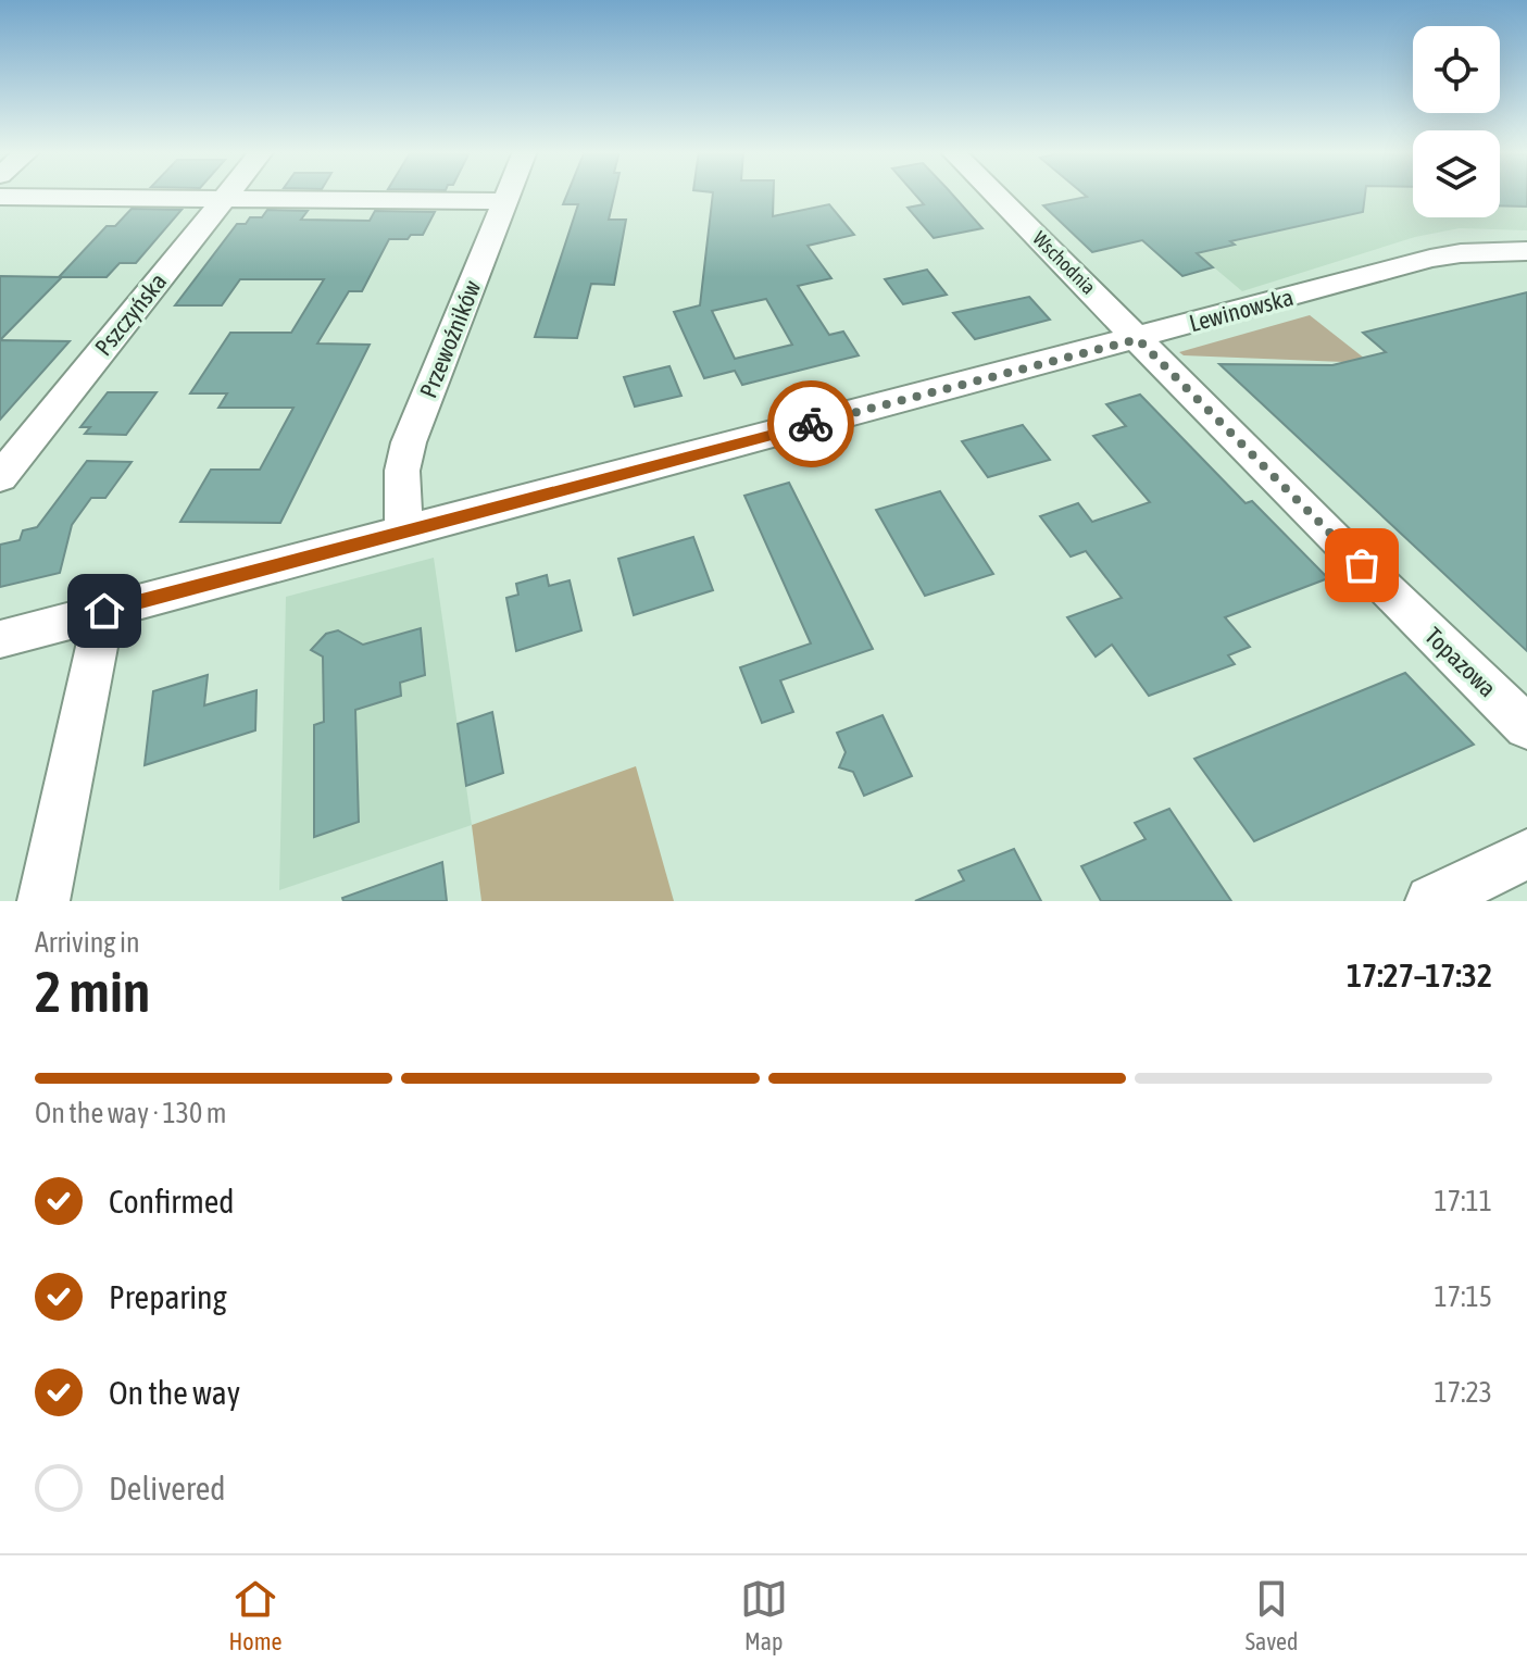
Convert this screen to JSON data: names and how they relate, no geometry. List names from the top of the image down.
{
  "streets": {
    "street": [
      "Wschodnia",
      "Lewinowska",
      "Pszczyńska",
      "Przewoźników",
      "Topazowa"
    ]
  },
  "crossings": [
    ["Wschodnia", "Lewinowska"],
    ["Wschodnia", "Topazowa"],
    ["Lewinowska", "Przewoźników"],
    ["Lewinowska", "Topazowa"]
  ],
  "page": {
    "heading": ["2 min", "Arriving in", "17:27–17:32"],
    "bar": "On the way · 130 m",
    "list": [
      ["Confirmed", "17:11"],
      ["Preparing", "17:15"],
      ["On the way", "17:23"],
      "Delivered"
    ],
    "tabs": ["Home", "Map", "Saved"]
  }
}
